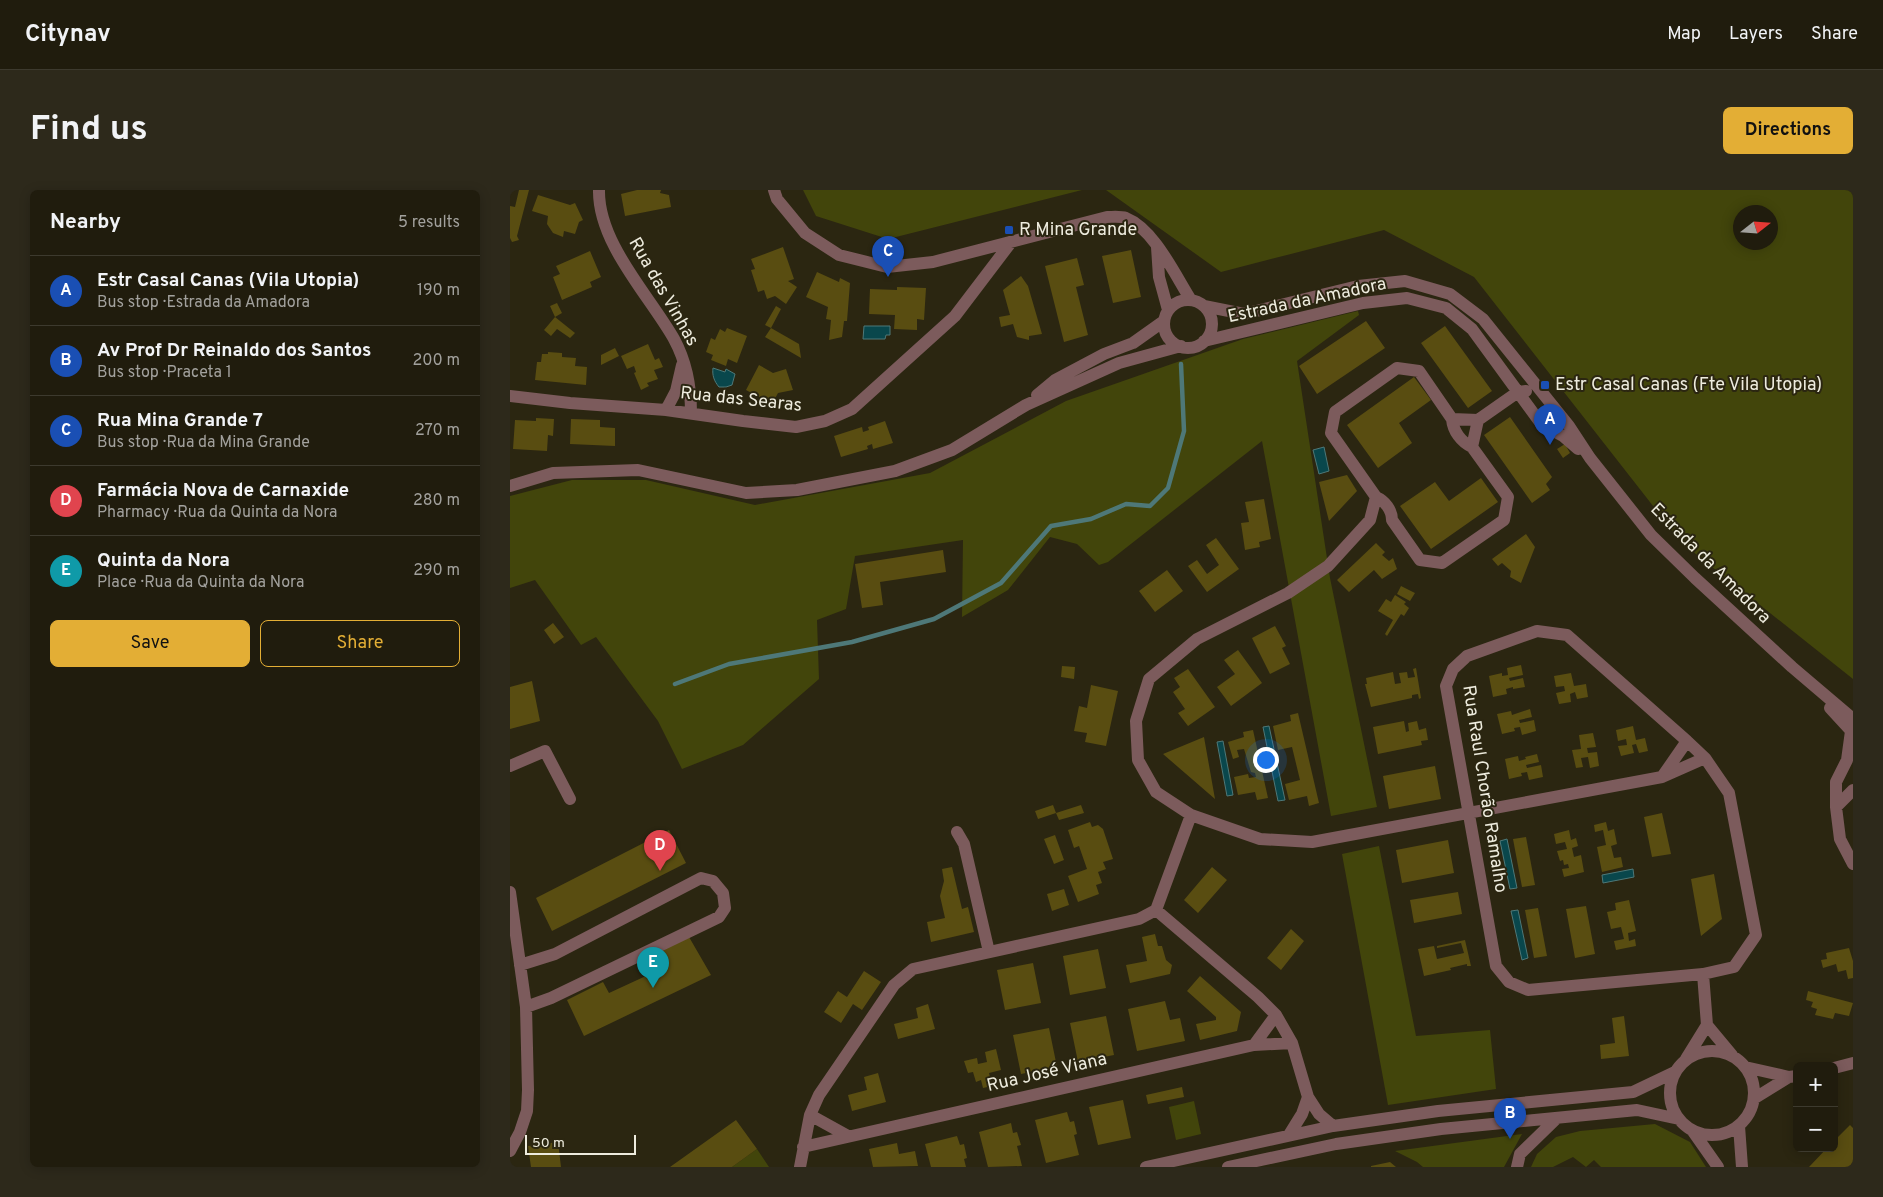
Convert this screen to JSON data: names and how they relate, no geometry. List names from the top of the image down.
{
  "streets": {
    "street": [
      "Rua das Vinhas",
      "Estrada da Amadora",
      "Rua das Searas",
      "Rua Raul Chorão Ramalho",
      "Rua José Viana"
    ]
  },
  "crossings": [
    ["Rua das Vinhas", "Rua das Searas"]
  ],
  "places": {
    "transit": ["R Mina Grande", "Estr Casal Canas (Fte Vila Utopia)"]
  },
  "scale_bar": "50 m",
  "north": "right",
  "page": {
    "header": "Citynav",
    "nav": ["Map", "Layers", "Share"],
    "buttons": [
      "Directions",
      ["Save", "Share"]
    ],
    "title": "Find us",
    "heading": ["Nearby", "5 results"],
    "pins": [
      "C",
      "A",
      "D",
      "E",
      "B"
    ],
    "list": [
      {
        "mark": "A",
        "name": "Estr Casal Canas (Vila Utopia)",
        "note": "Bus stop · Estrada da Amadora",
        "value": "190 m"
      },
      {
        "mark": "B",
        "name": "Av Prof Dr Reinaldo dos Santos",
        "note": "Bus stop · Praceta 1",
        "value": "200 m"
      },
      {
        "mark": "C",
        "name": "Rua Mina Grande 7",
        "note": "Bus stop · Rua da Mina Grande",
        "value": "270 m"
      },
      {
        "mark": "D",
        "name": "Farmácia Nova de Carnaxide",
        "note": "Pharmacy · Rua da Quinta da Nora",
        "value": "280 m"
      },
      {
        "mark": "E",
        "name": "Quinta da Nora",
        "note": "Place · Rua da Quinta da Nora",
        "value": "290 m"
      }
    ],
    "map_buttons": ["+", "−"],
    "scale": "50 m"
  }
}
